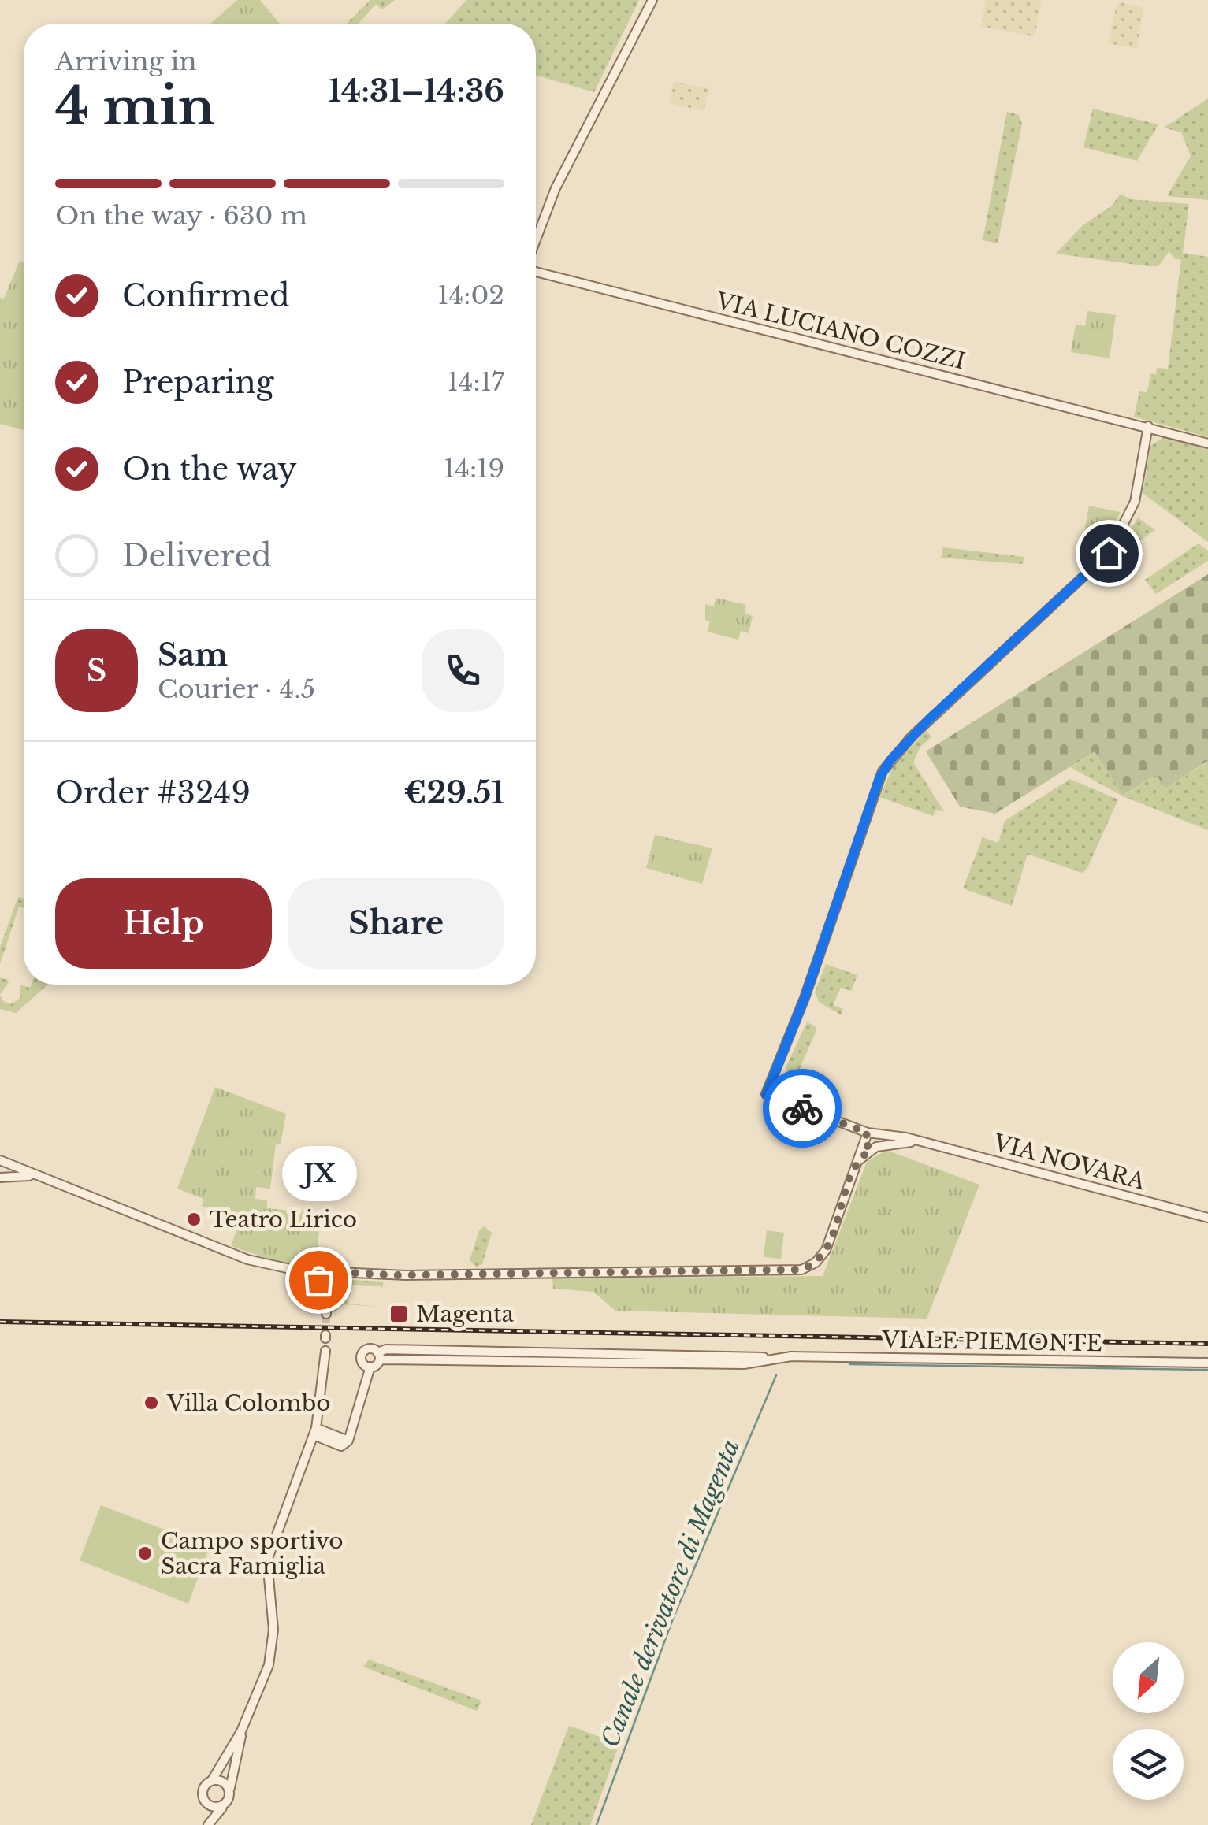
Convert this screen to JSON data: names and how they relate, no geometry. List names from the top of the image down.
{
  "streets": {
    "street": ["VIA LUCIANO COZZI", "VIA NOVARA", "VIALE PIEMONTE"]
  },
  "water": ["Canale derivatore di Magenta"],
  "places": {
    "other": [
      "Teatro Lirico",
      "JX",
      "Villa Colombo",
      "Campo sportivo Sacra Famiglia"
    ],
    "transit": ["Magenta"]
  },
  "north": "bottom left",
  "page": {
    "heading": ["4 min", "Arriving in", "14:31–14:36"],
    "panel": [
      "Sam",
      "Courier · 4.5",
      "Order #3249",
      "€29.51"
    ],
    "bar": "On the way · 630 m",
    "list": [
      ["Confirmed", "14:02"],
      ["Preparing", "14:17"],
      ["On the way", "14:19"],
      "Delivered"
    ],
    "round": "S",
    "buttons": ["Help", "Share"],
    "bubble": "JX"
  }
}
